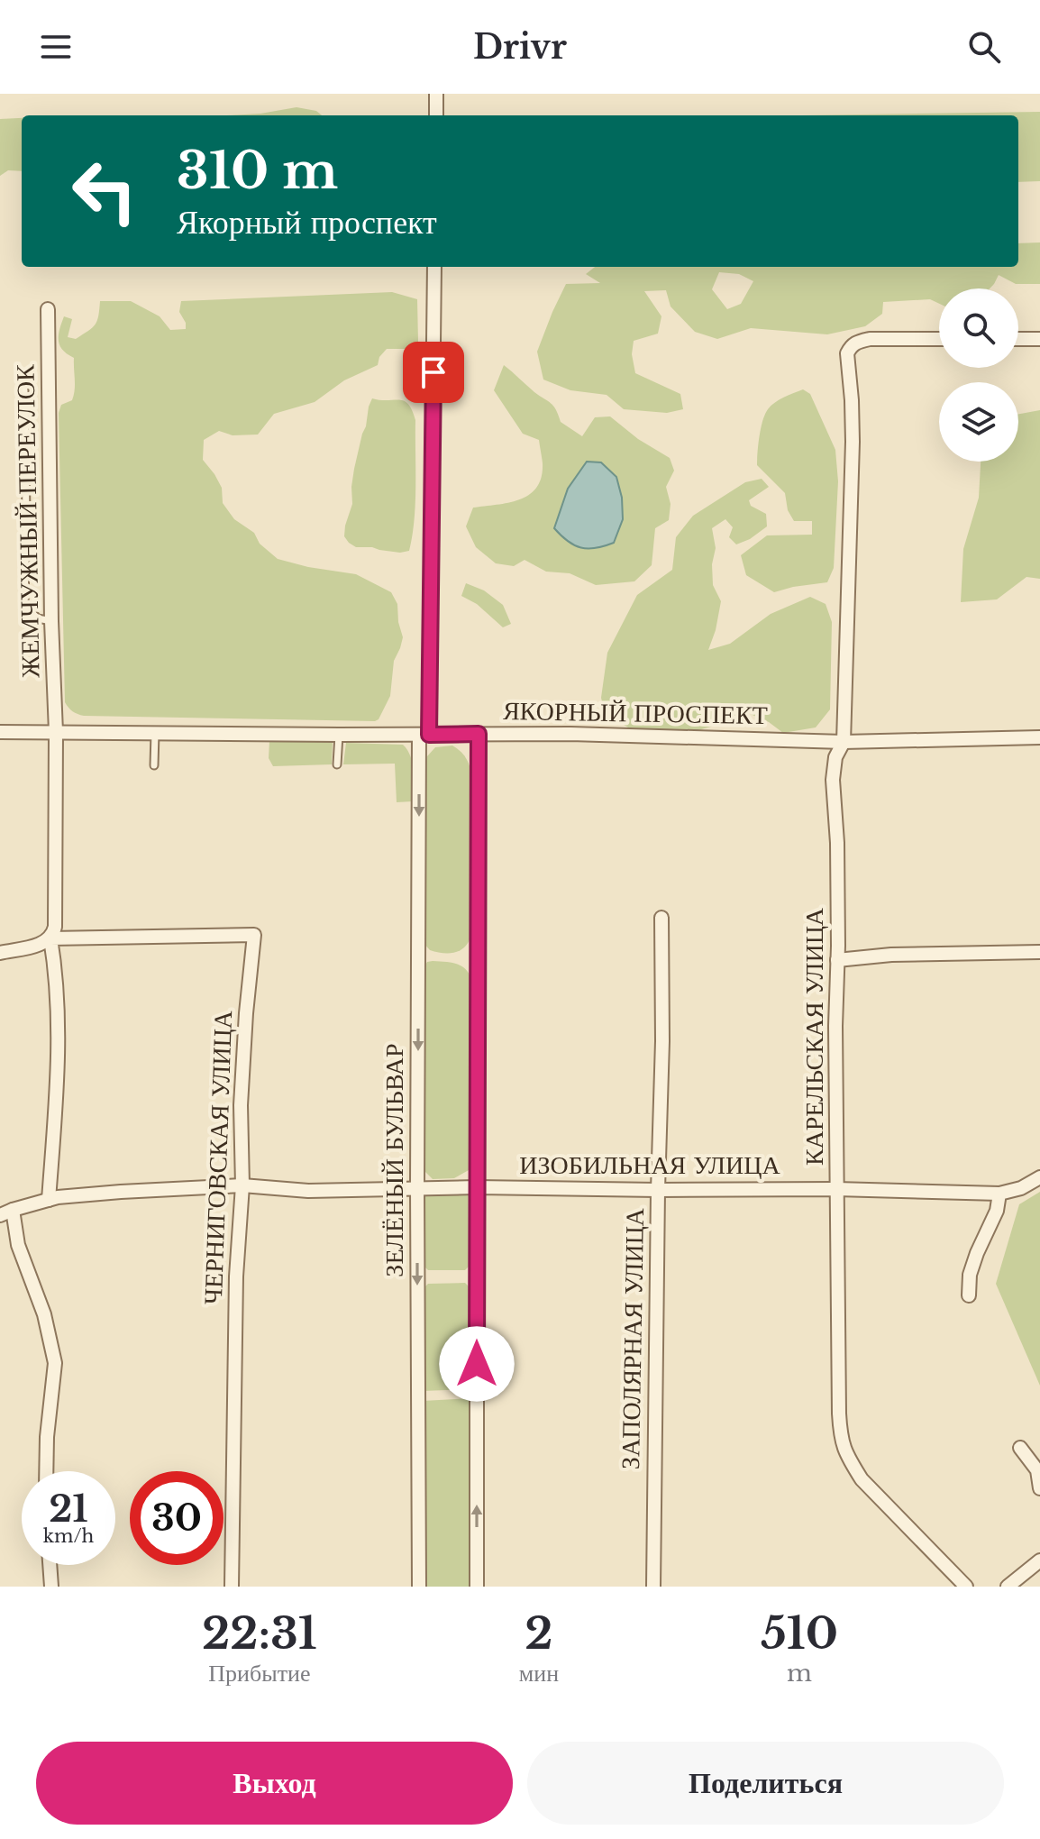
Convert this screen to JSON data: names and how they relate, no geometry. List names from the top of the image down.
{
  "streets": {
    "street": [
      "ЖЕМЧУЖНЫЙ ПЕРЕУЛОК",
      "ЯКОРНЫЙ ПРОСПЕКТ",
      "КАРЕЛЬСКАЯ УЛИЦА",
      "ЧЕРНИГОВСКАЯ УЛИЦА",
      "ЗЕЛЁНЫЙ БУЛЬВАР",
      "ИЗОБИЛЬНАЯ УЛИЦА",
      "ЗАПОЛЯРНАЯ УЛИЦА"
    ]
  },
  "crossings": [
    ["ЖЕМЧУЖНЫЙ ПЕРЕУЛОК", "ЯКОРНЫЙ ПРОСПЕКТ"],
    ["ЖЕМЧУЖНЫЙ ПЕРЕУЛОК", "ЧЕРНИГОВСКАЯ УЛИЦА"],
    ["ЖЕМЧУЖНЫЙ ПЕРЕУЛОК", "ИЗОБИЛЬНАЯ УЛИЦА"],
    ["ЯКОРНЫЙ ПРОСПЕКТ", "КАРЕЛЬСКАЯ УЛИЦА"],
    ["ЯКОРНЫЙ ПРОСПЕКТ", "ЗЕЛЁНЫЙ БУЛЬВАР"],
    ["КАРЕЛЬСКАЯ УЛИЦА", "ИЗОБИЛЬНАЯ УЛИЦА"],
    ["ЧЕРНИГОВСКАЯ УЛИЦА", "ИЗОБИЛЬНАЯ УЛИЦА"],
    ["ЗЕЛЁНЫЙ БУЛЬВАР", "ИЗОБИЛЬНАЯ УЛИЦА"],
    ["ИЗОБИЛЬНАЯ УЛИЦА", "ЗАПОЛЯРНАЯ УЛИЦА"]
  ],
  "page": {
    "header": "Drivr",
    "turn": ["310 m", "Якорный проспект"],
    "speed": "21 km/h",
    "limit": "30",
    "eta": [
      "22:31",
      "Прибытие",
      "2",
      "мин",
      "510",
      "m"
    ],
    "buttons": ["Выход", "Поделиться"]
  }
}
